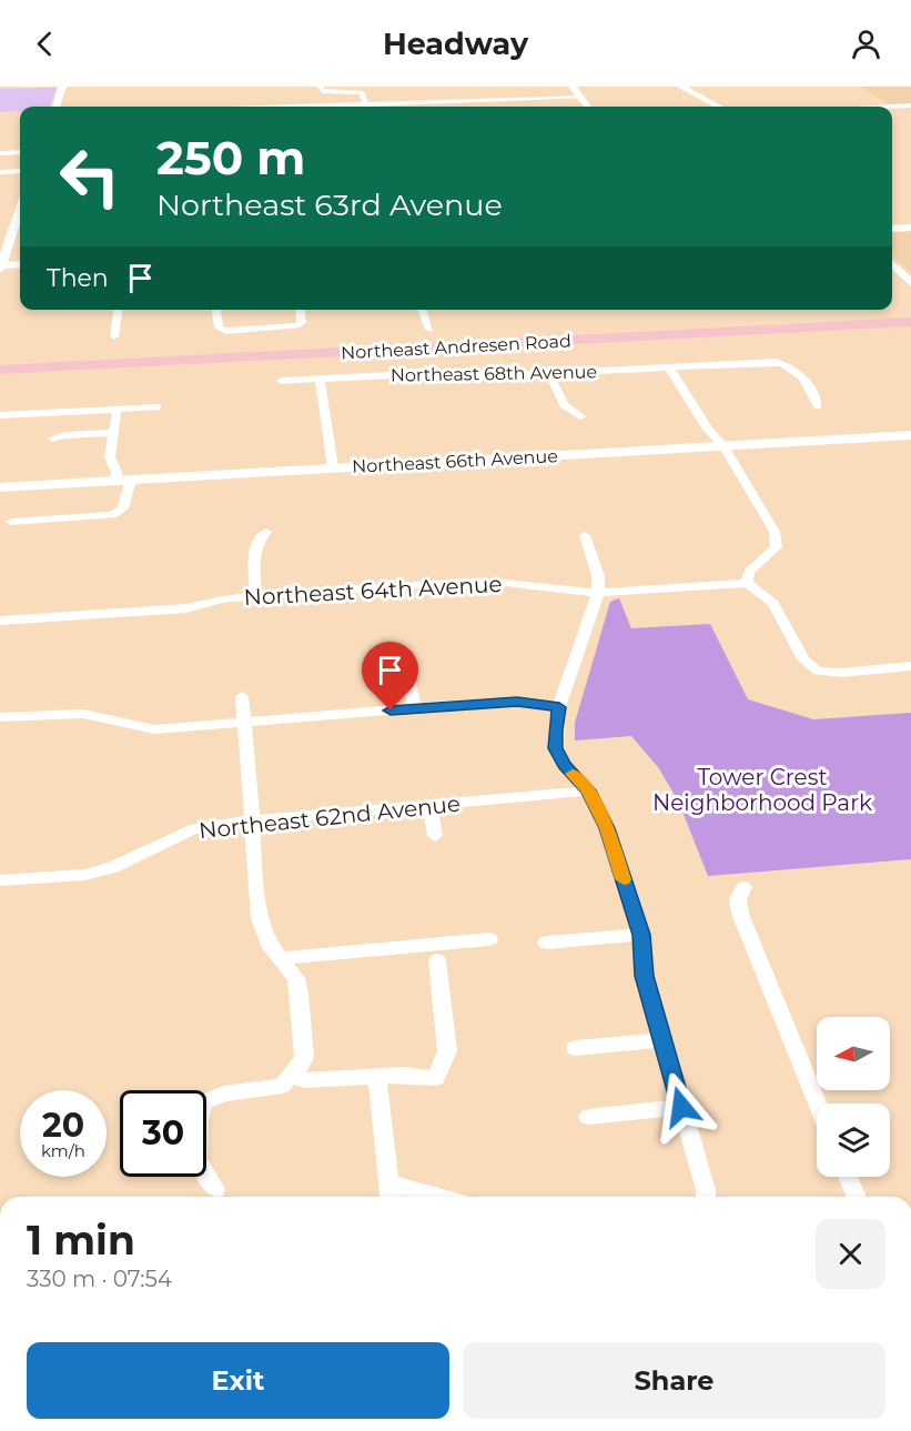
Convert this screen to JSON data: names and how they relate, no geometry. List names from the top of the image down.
{
  "streets": {
    "main road": ["Northeast Andresen Road"],
    "street": [
      "Northeast 68th Avenue",
      "Northeast 66th Avenue",
      "Northeast 64th Avenue",
      "Northeast 62nd Avenue"
    ]
  },
  "parks": ["Tower Crest Neighborhood Park"],
  "north": "left",
  "page": {
    "header": "Headway",
    "turn": ["250 m", "Northeast 63rd Avenue"],
    "then": "Then",
    "speed": "20 km/h",
    "limit": "30",
    "heading": ["1 min", "330 m · 07:54"],
    "buttons": ["Exit", "Share"]
  }
}
